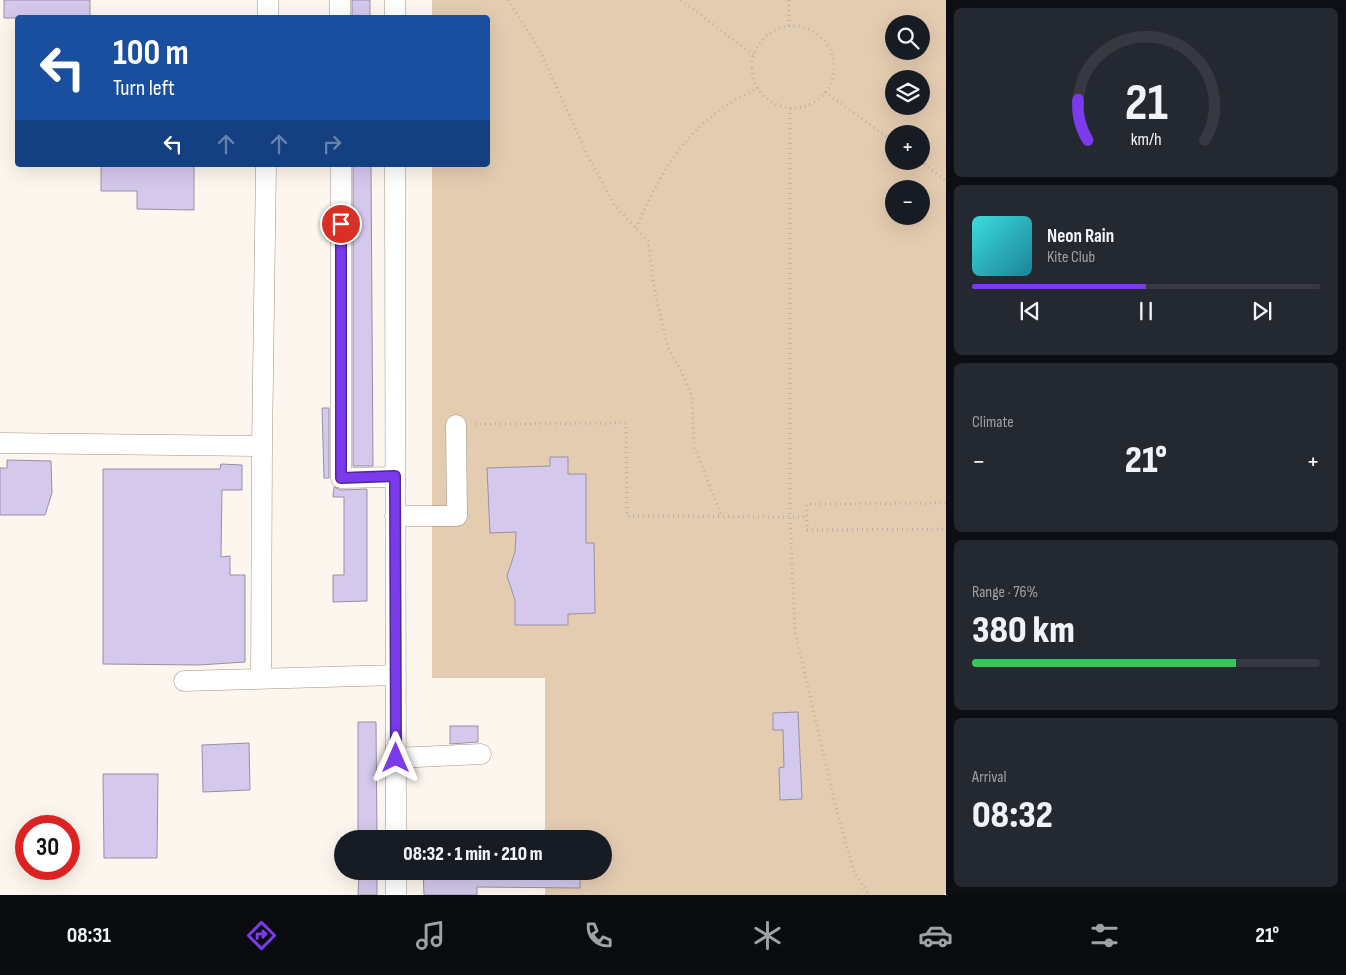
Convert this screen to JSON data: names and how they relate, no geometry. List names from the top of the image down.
{
  "page": {
    "map_buttons": ["+", "−"],
    "turn": ["100 m", "Turn left"],
    "song": ["Neon Rain", "Kite Club"],
    "tile": [
      "Climate",
      ["Range · 76%", "380 km"],
      ["Arrival", "08:32"]
    ],
    "heat": ["−", "21°", "+"],
    "limit": "30",
    "trip": "08:32 · 1 min · 210 m",
    "tabs": ["08:31", "21°"],
    "gauge": ["21", "km/h"]
  }
}
